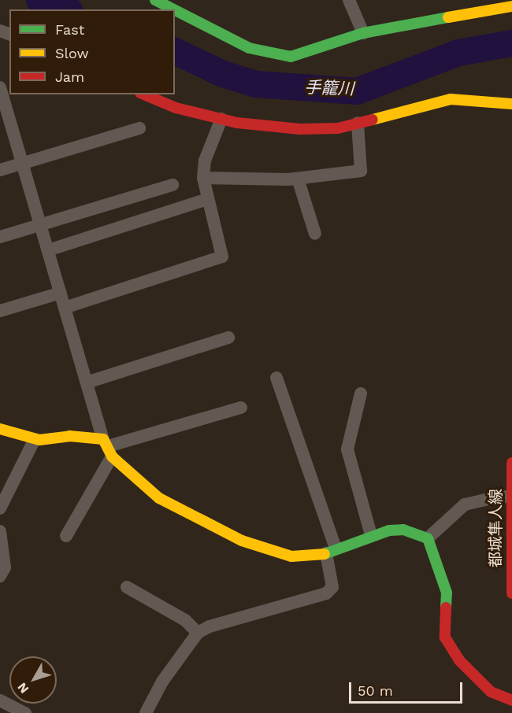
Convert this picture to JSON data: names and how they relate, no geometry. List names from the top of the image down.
{
  "streets": {
    "street": ["都城隼人線"]
  },
  "water": ["手籠川"],
  "legend": ["Fast", "Slow", "Jam"],
  "scale_bar": "50 m",
  "north": "bottom left"
}
